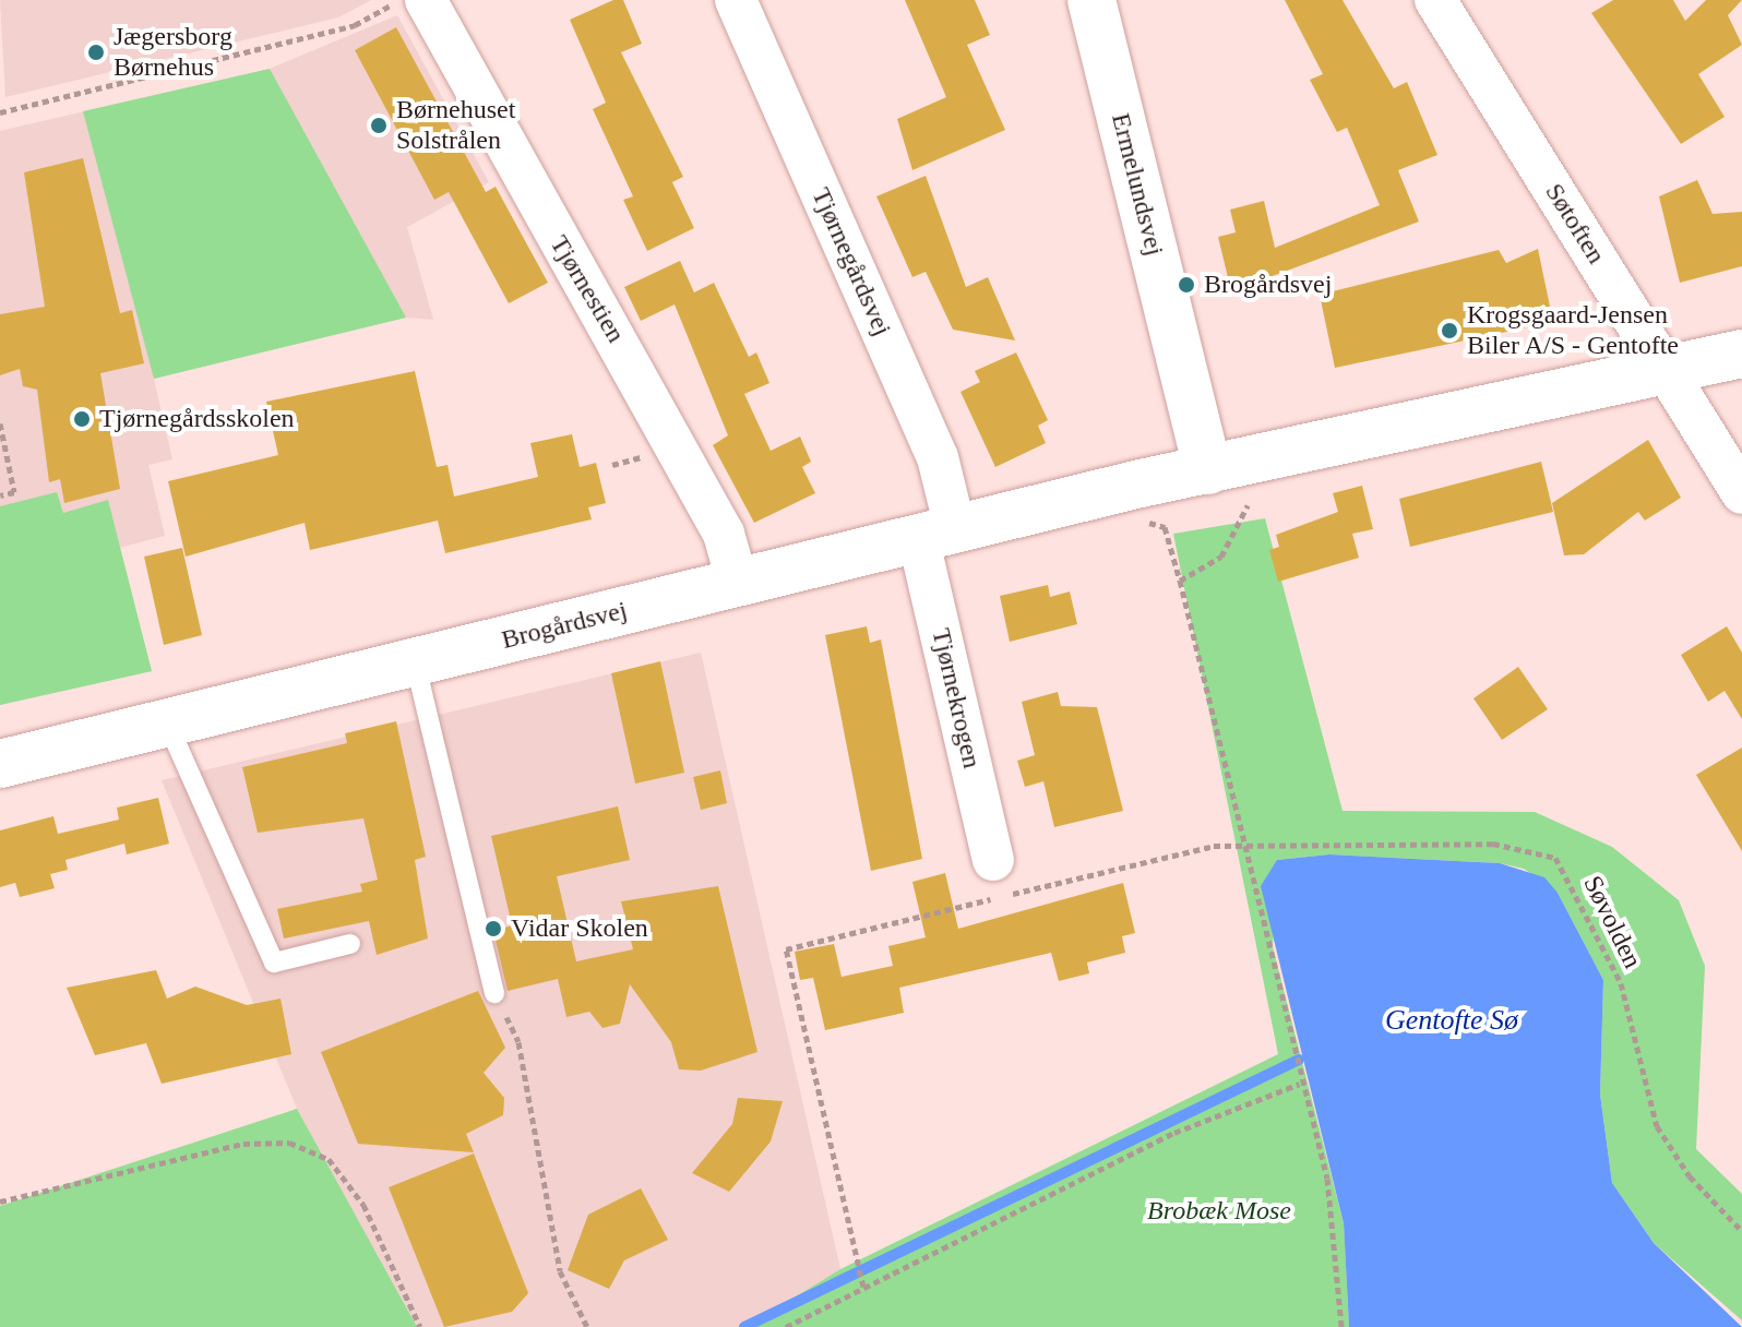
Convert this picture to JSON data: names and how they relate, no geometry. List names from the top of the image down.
{
  "streets": {
    "street": [
      "Ermelundsvej",
      "Søtoften",
      "Tjørnegårdsvej",
      "Tjørnestien",
      "Brogårdsvej",
      "Tjørnekrogen"
    ],
    "path": ["Søvolden"]
  },
  "crossings": [
    ["Ermelundsvej", "Brogårdsvej"],
    ["Søtoften", "Brogårdsvej"],
    ["Tjørnegårdsvej", "Brogårdsvej"],
    ["Tjørnegårdsvej", "Tjørnekrogen"],
    ["Tjørnestien", "Brogårdsvej"],
    ["Brogårdsvej", "Tjørnekrogen"]
  ],
  "water": ["Gentofte Sø"],
  "parks": ["Brobæk Mose"],
  "places": [
    "Jægersborg Børnehus",
    "Børnehuset Solstrålen",
    "Brogårdsvej",
    "Krogsgaard-Jensen Biler A/S - Gentofte",
    "Tjørnegårdsskolen",
    "Vidar Skolen"
  ]
}
